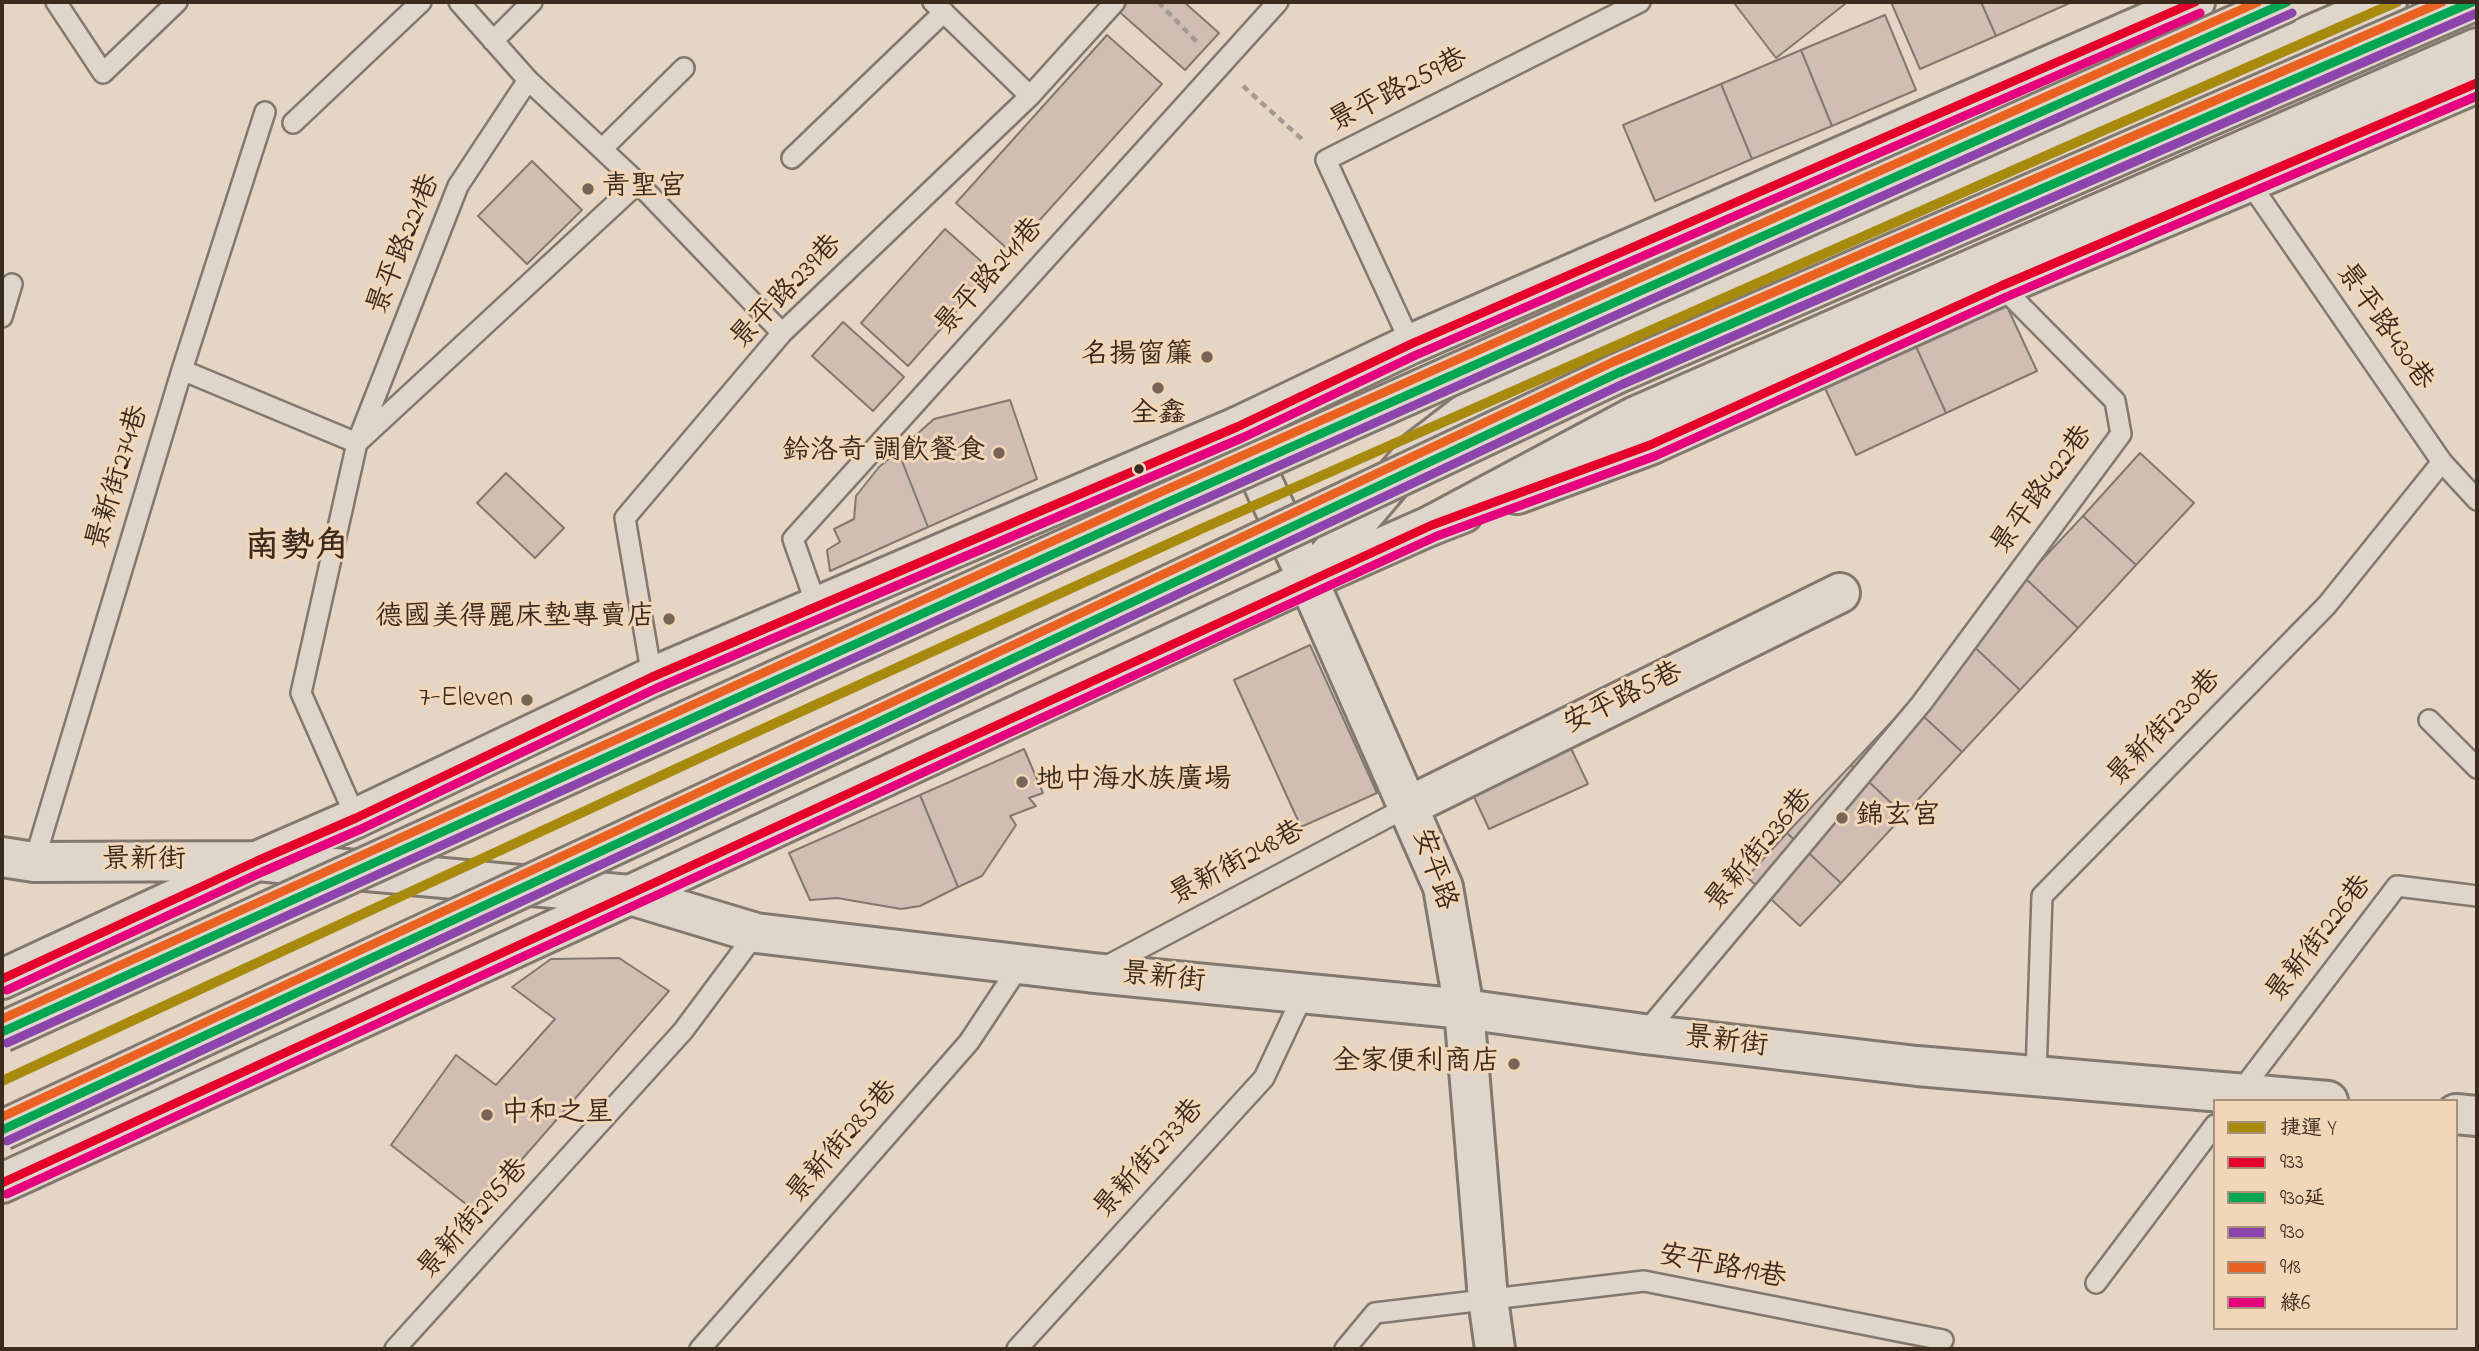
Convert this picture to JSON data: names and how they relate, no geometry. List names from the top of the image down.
{
  "streets": {
    "main road": ["安平路5巷", "景新街", "安平路"],
    "lane": [
      "景平路259巷",
      "景平路221巷",
      "景平路241巷",
      "景平路239巷",
      "景平路430巷",
      "景新街274巷",
      "景平路422巷",
      "景新街230巷",
      "景新街236巷",
      "景新街248巷",
      "景新街226巷",
      "景新街285巷",
      "景新街273巷",
      "景新街295巷",
      "安平路19巷"
    ]
  },
  "crossings": [
    ["景平路430巷", "景新街230巷"],
    ["景新街274巷", "景新街"],
    ["景平路422巷", "景新街236巷"],
    ["安平路5巷", "景新街248巷"],
    ["安平路5巷", "安平路"],
    ["景新街230巷", "景新街"],
    ["景新街236巷", "景新街"],
    ["景新街", "景新街248巷"],
    ["景新街", "安平路"],
    ["景新街", "景新街226巷"],
    ["景新街", "景新街285巷"],
    ["景新街", "景新街273巷"],
    ["景新街", "景新街295巷"],
    ["景新街248巷", "安平路"],
    ["安平路", "安平路19巷"]
  ],
  "districts": ["南勢角"],
  "places": [
    "青聖宮",
    "名揚窗簾",
    "全鑫",
    "鈴洛奇 調飲餐食",
    "德國美得麗床墊專賣店",
    "7-Eleven",
    "地中海水族廣場",
    "錦玄宮",
    "全家便利商店",
    "中和之星"
  ],
  "lines": [
    "metro line Y",
    "transit line 933",
    "transit line 930延",
    "transit line 918",
    "transit line 930",
    "transit line 綠6"
  ],
  "legend": [
    "捷運 Y",
    "933",
    "930延",
    "930",
    "918",
    "綠6"
  ]
}
